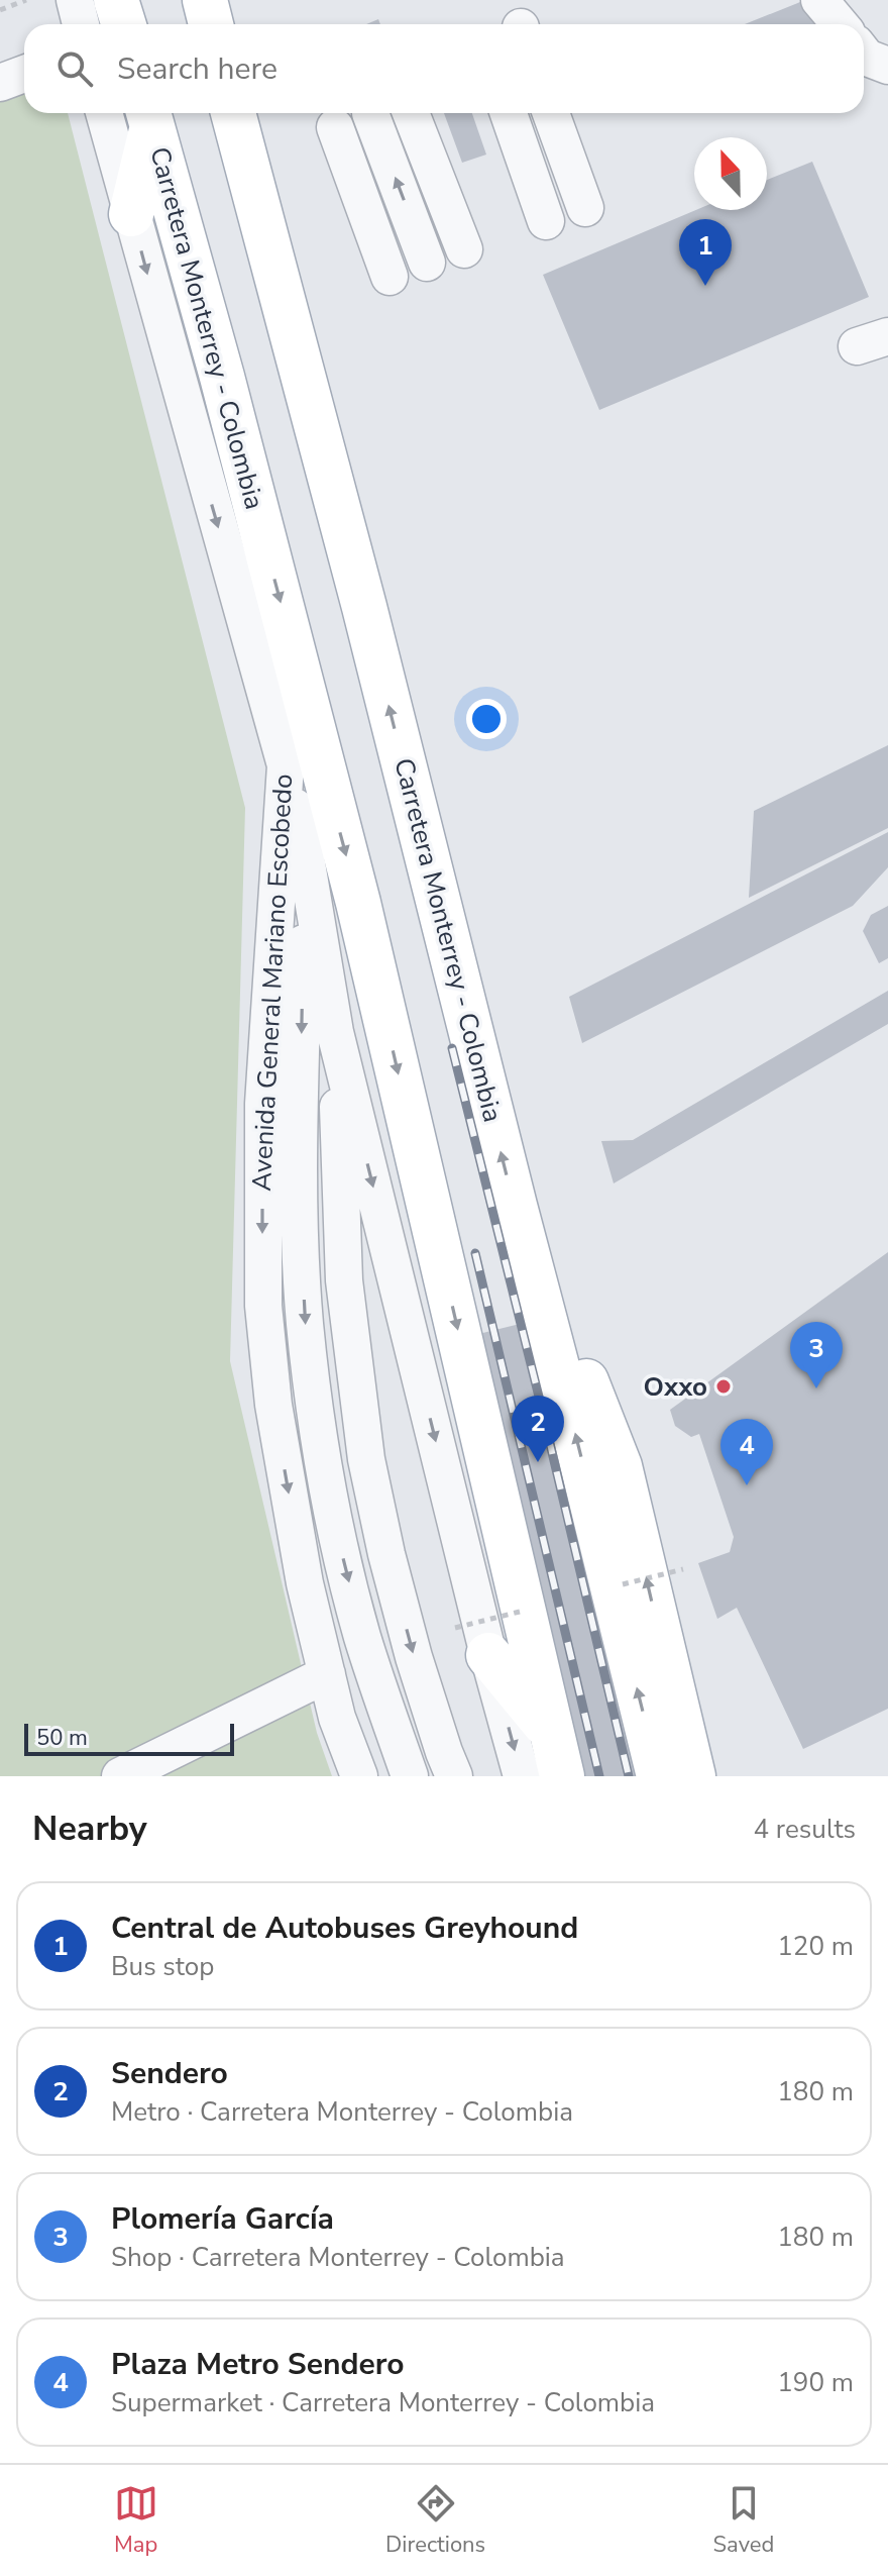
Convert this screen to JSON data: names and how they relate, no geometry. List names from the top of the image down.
{
  "streets": {
    "main road": ["Carretera Monterrey - Colombia"],
    "street": ["Avenida General Mariano Escobedo"]
  },
  "places": ["Oxxo"],
  "scale_bar": "50 m",
  "north": "top",
  "page": {
    "search": "Search here",
    "pins": [
      "1",
      "3",
      "2",
      "4"
    ],
    "scale": "50 m",
    "heading": ["Nearby", "4 results"],
    "list": [
      {
        "mark": "1",
        "name": "Central de Autobuses Greyhound",
        "note": "Bus stop",
        "value": "120 m"
      },
      {
        "mark": "2",
        "name": "Sendero",
        "note": "Metro · Carretera Monterrey - Colombia",
        "value": "180 m"
      },
      {
        "mark": "3",
        "name": "Plomería García",
        "note": "Shop · Carretera Monterrey - Colombia",
        "value": "180 m"
      },
      {
        "mark": "4",
        "name": "Plaza Metro Sendero",
        "note": "Supermarket · Carretera Monterrey - Colombia",
        "value": "190 m"
      }
    ],
    "nav": ["Map", "Directions", "Saved"]
  }
}
